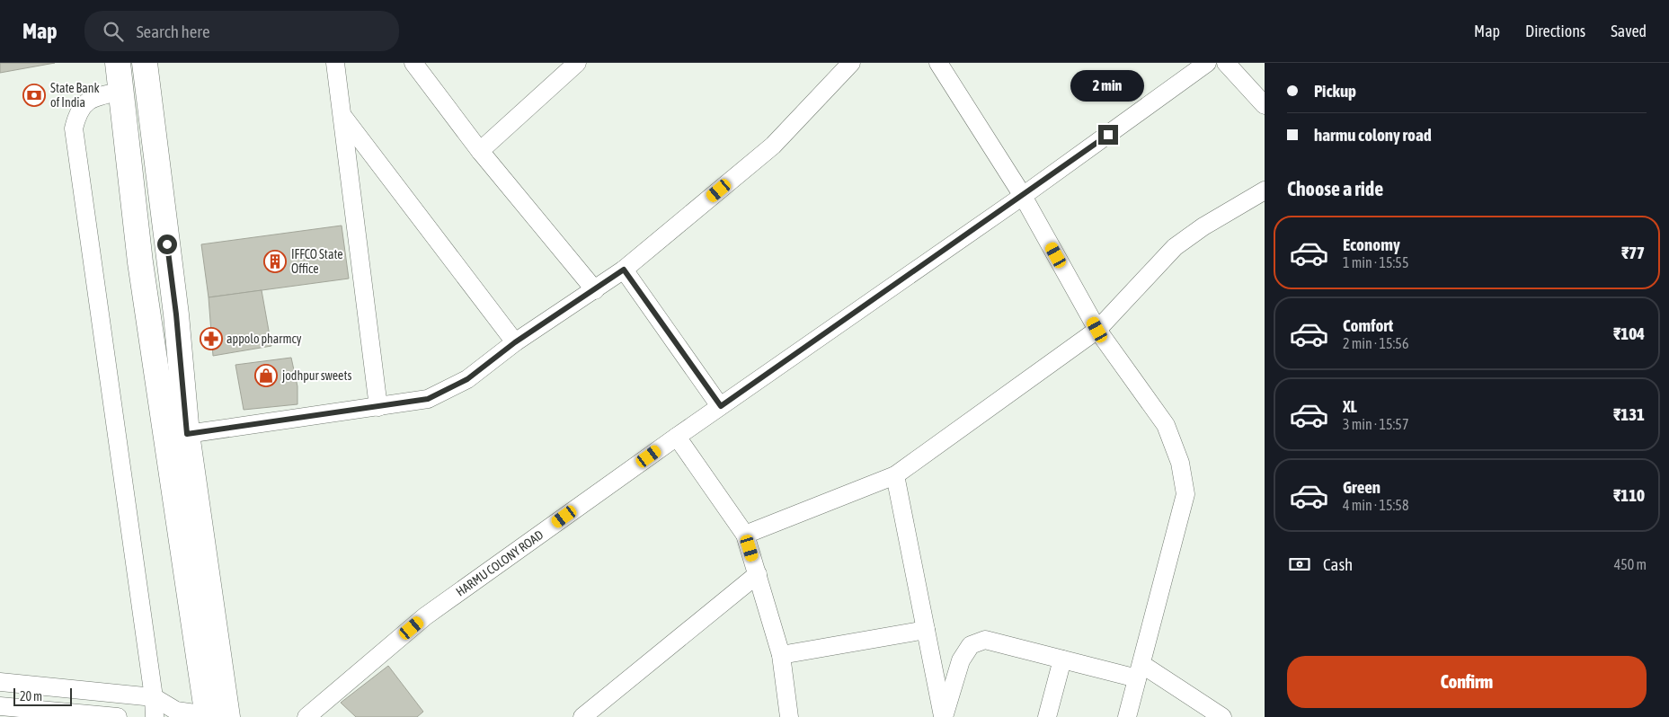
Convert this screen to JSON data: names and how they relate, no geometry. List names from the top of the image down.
{
  "streets": {
    "street": ["HARMU COLONY ROAD"]
  },
  "places": {
    "bank": ["State Bank of India"],
    "building": ["IFFCO State Office"],
    "pharmacy": ["appolo pharmcy"],
    "shop": ["jodhpur sweets"]
  },
  "scale_bar": "20 m",
  "page": {
    "header": "Map",
    "search": "Search here",
    "nav": ["Map", "Directions", "Saved"],
    "banner": ["Pickup", "harmu colony road"],
    "bubble": "2 min",
    "heading": "Choose a ride",
    "list": [
      {
        "name": "Economy",
        "note": "1 min · 15:55",
        "value": "₹77"
      },
      {
        "name": "Comfort",
        "note": "2 min · 15:56",
        "value": "₹104"
      },
      {
        "name": "XL",
        "note": "3 min · 15:57",
        "value": "₹131"
      },
      {
        "name": "Green",
        "note": "4 min · 15:58",
        "value": "₹110"
      }
    ],
    "pay": ["Cash", "450 m"],
    "buttons": "Confirm",
    "scale": "20 m"
  }
}
